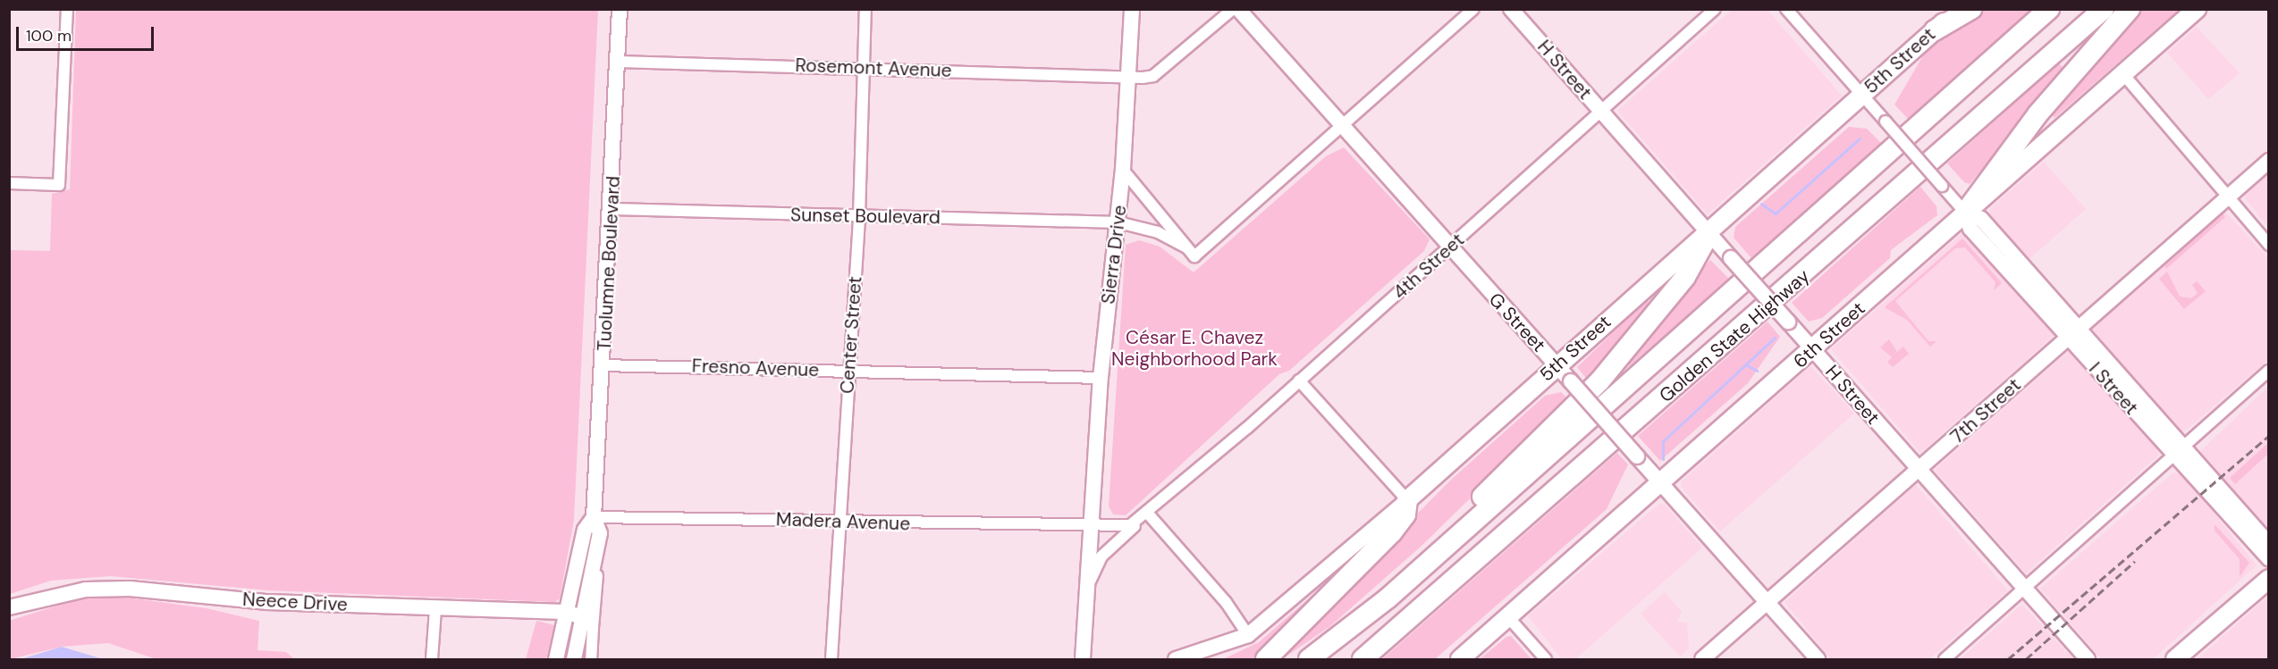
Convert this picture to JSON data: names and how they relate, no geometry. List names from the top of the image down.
{
  "streets": {
    "highway": ["Golden State Highway"],
    "main road": ["5th Street", "6th Street"],
    "street": [
      "Rosemont Avenue",
      "H Street",
      "Sunset Boulevard",
      "Sierra Drive",
      "Tuolumne Boulevard",
      "4th Street",
      "G Street",
      "Center Street",
      "Fresno Avenue",
      "I Street",
      "7th Street",
      "Madera Avenue",
      "Neece Drive"
    ]
  },
  "crossings": [
    ["5th Street", "H Street"],
    ["5th Street", "G Street"],
    ["5th Street", "I Street"],
    ["Rosemont Avenue", "Sierra Drive"],
    ["Rosemont Avenue", "Tuolumne Boulevard"],
    ["Rosemont Avenue", "Center Street"],
    ["H Street", "4th Street"],
    ["H Street", "6th Street"],
    ["H Street", "7th Street"],
    ["Sunset Boulevard", "Sierra Drive"],
    ["Sunset Boulevard", "Tuolumne Boulevard"],
    ["Sunset Boulevard", "Center Street"],
    ["Sierra Drive", "4th Street"],
    ["Sierra Drive", "Fresno Avenue"],
    ["Sierra Drive", "Madera Avenue"],
    ["Tuolumne Boulevard", "Fresno Avenue"],
    ["Tuolumne Boulevard", "Madera Avenue"],
    ["Tuolumne Boulevard", "Neece Drive"],
    ["4th Street", "G Street"],
    ["4th Street", "Madera Avenue"],
    ["G Street", "6th Street"],
    ["G Street", "7th Street"],
    ["Center Street", "Fresno Avenue"],
    ["Center Street", "Madera Avenue"],
    ["6th Street", "I Street"],
    ["I Street", "7th Street"]
  ],
  "parks": ["César E. Chavez Neighborhood Park"],
  "scale_bar": "100 m"
}
